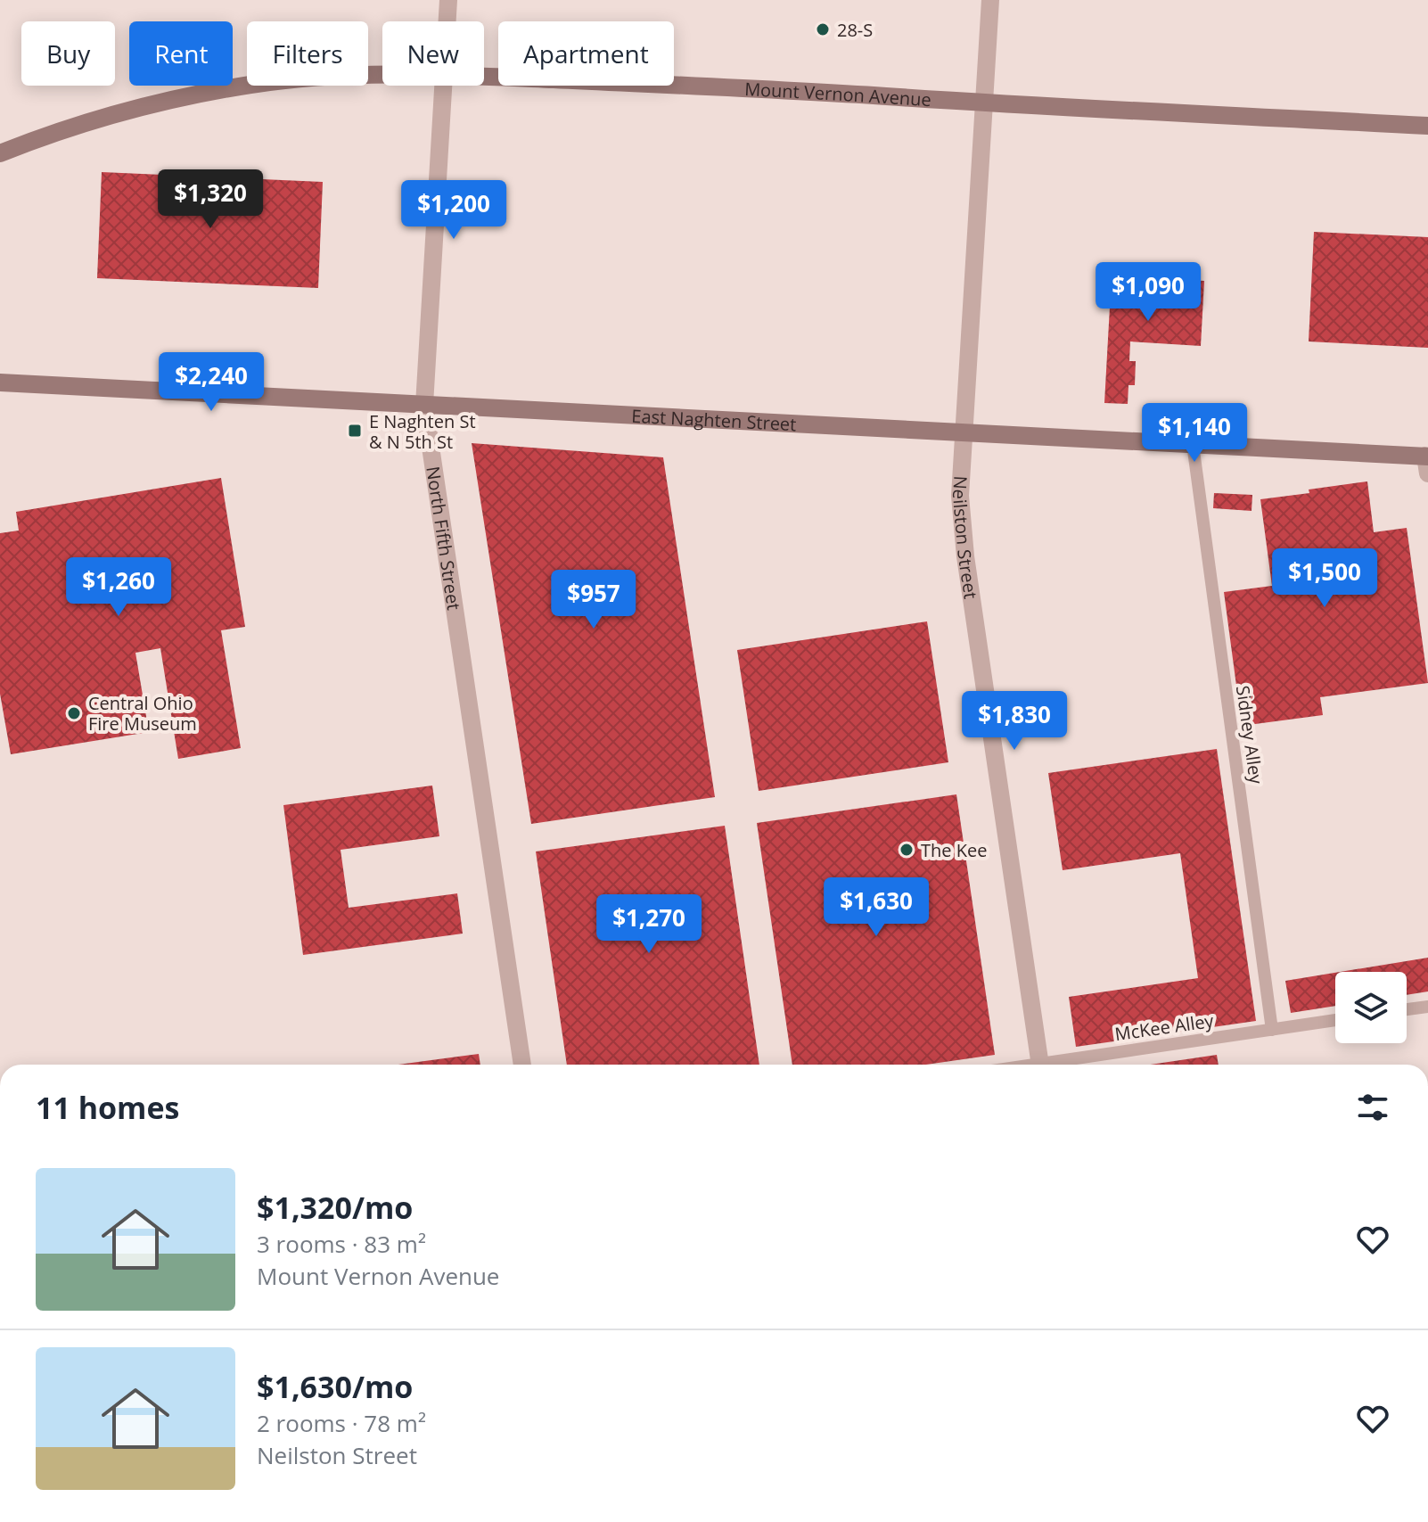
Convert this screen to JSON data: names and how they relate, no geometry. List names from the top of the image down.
{
  "streets": {
    "main road": ["Mount Vernon Avenue", "East Naghten Street"],
    "street": ["North Fifth Street", "Neilston Street"],
    "lane": ["Sidney Alley", "McKee Alley"]
  },
  "crossings": [
    ["Mount Vernon Avenue", "Neilston Street"],
    ["East Naghten Street", "North Fifth Street"],
    ["East Naghten Street", "Neilston Street"],
    ["East Naghten Street", "Sidney Alley"],
    ["Sidney Alley", "McKee Alley"]
  ],
  "places": {
    "other": ["28-S", "Central Ohio Fire Museum", "The Kee"],
    "transit": ["E Naghten St & N 5th St"]
  },
  "page": {
    "chip": [
      "Buy",
      "Rent",
      "Filters",
      "New",
      "Apartment"
    ],
    "price": [
      "$1,320",
      "$1,200",
      "$1,090",
      "$2,240",
      "$1,140",
      "$1,500",
      "$1,260",
      "$957",
      "$1,830",
      "$1,630",
      "$1,270"
    ],
    "heading": "11 homes",
    "list": [
      {
        "name": "$1,320/mo",
        "note": "3 rooms · 83 m² · Mount Vernon Avenue"
      },
      {
        "name": "$1,630/mo",
        "note": "2 rooms · 78 m² · Neilston Street"
      }
    ]
  }
}
